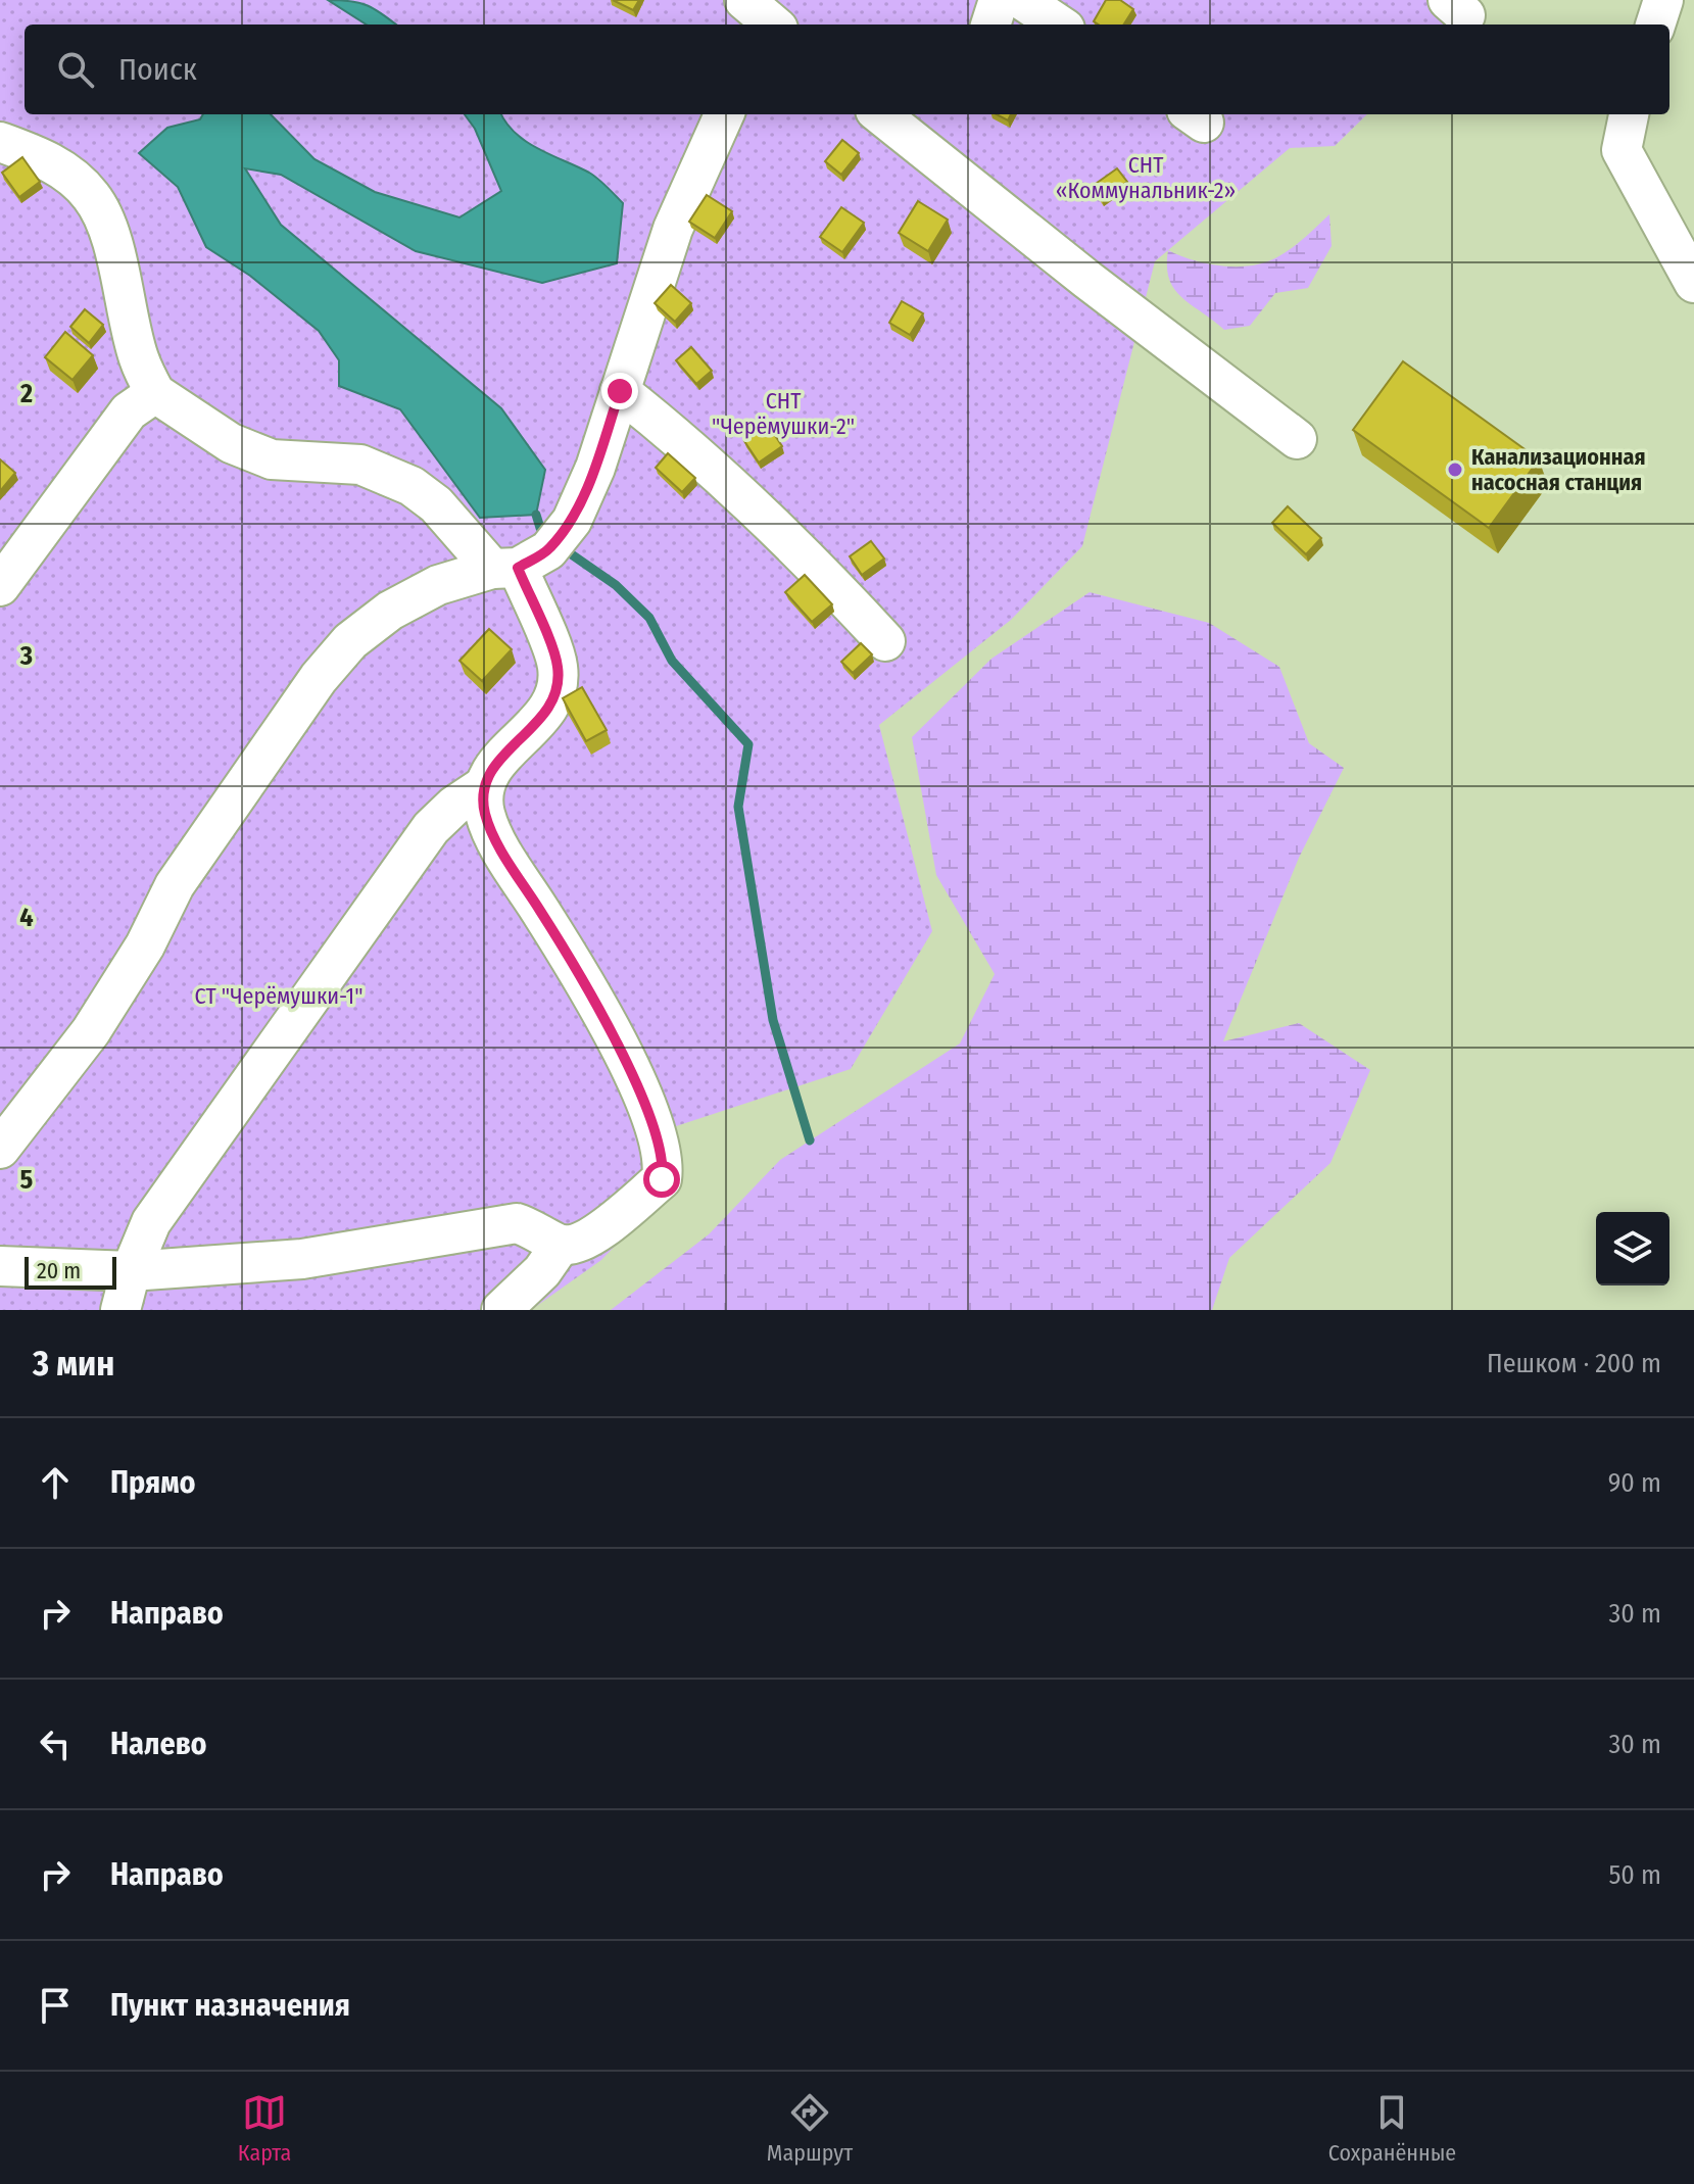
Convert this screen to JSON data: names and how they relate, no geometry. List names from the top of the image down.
{
  "parks": ["СНТ «Коммунальник-2»", "СНТ \"Черёмушки-2\"", "СТ \"Черёмушки-1\""],
  "places": ["Канализационная насосная станция"],
  "scale_bar": "20 m",
  "page": {
    "search": "Поиск",
    "scale": "20 m",
    "heading": ["3 мин", "Пешком · 200 m"],
    "list": [
      ["Прямо", "90 m"],
      ["Направо", "30 m"],
      ["Налево", "30 m"],
      ["Направо", "50 m"],
      "Пункт назначения"
    ],
    "nav": ["Карта", "Маршрут", "Сохранённые"]
  },
  "grid": {
    "rows": [
      "2",
      "3",
      "4",
      "5"
    ]
  }
}
